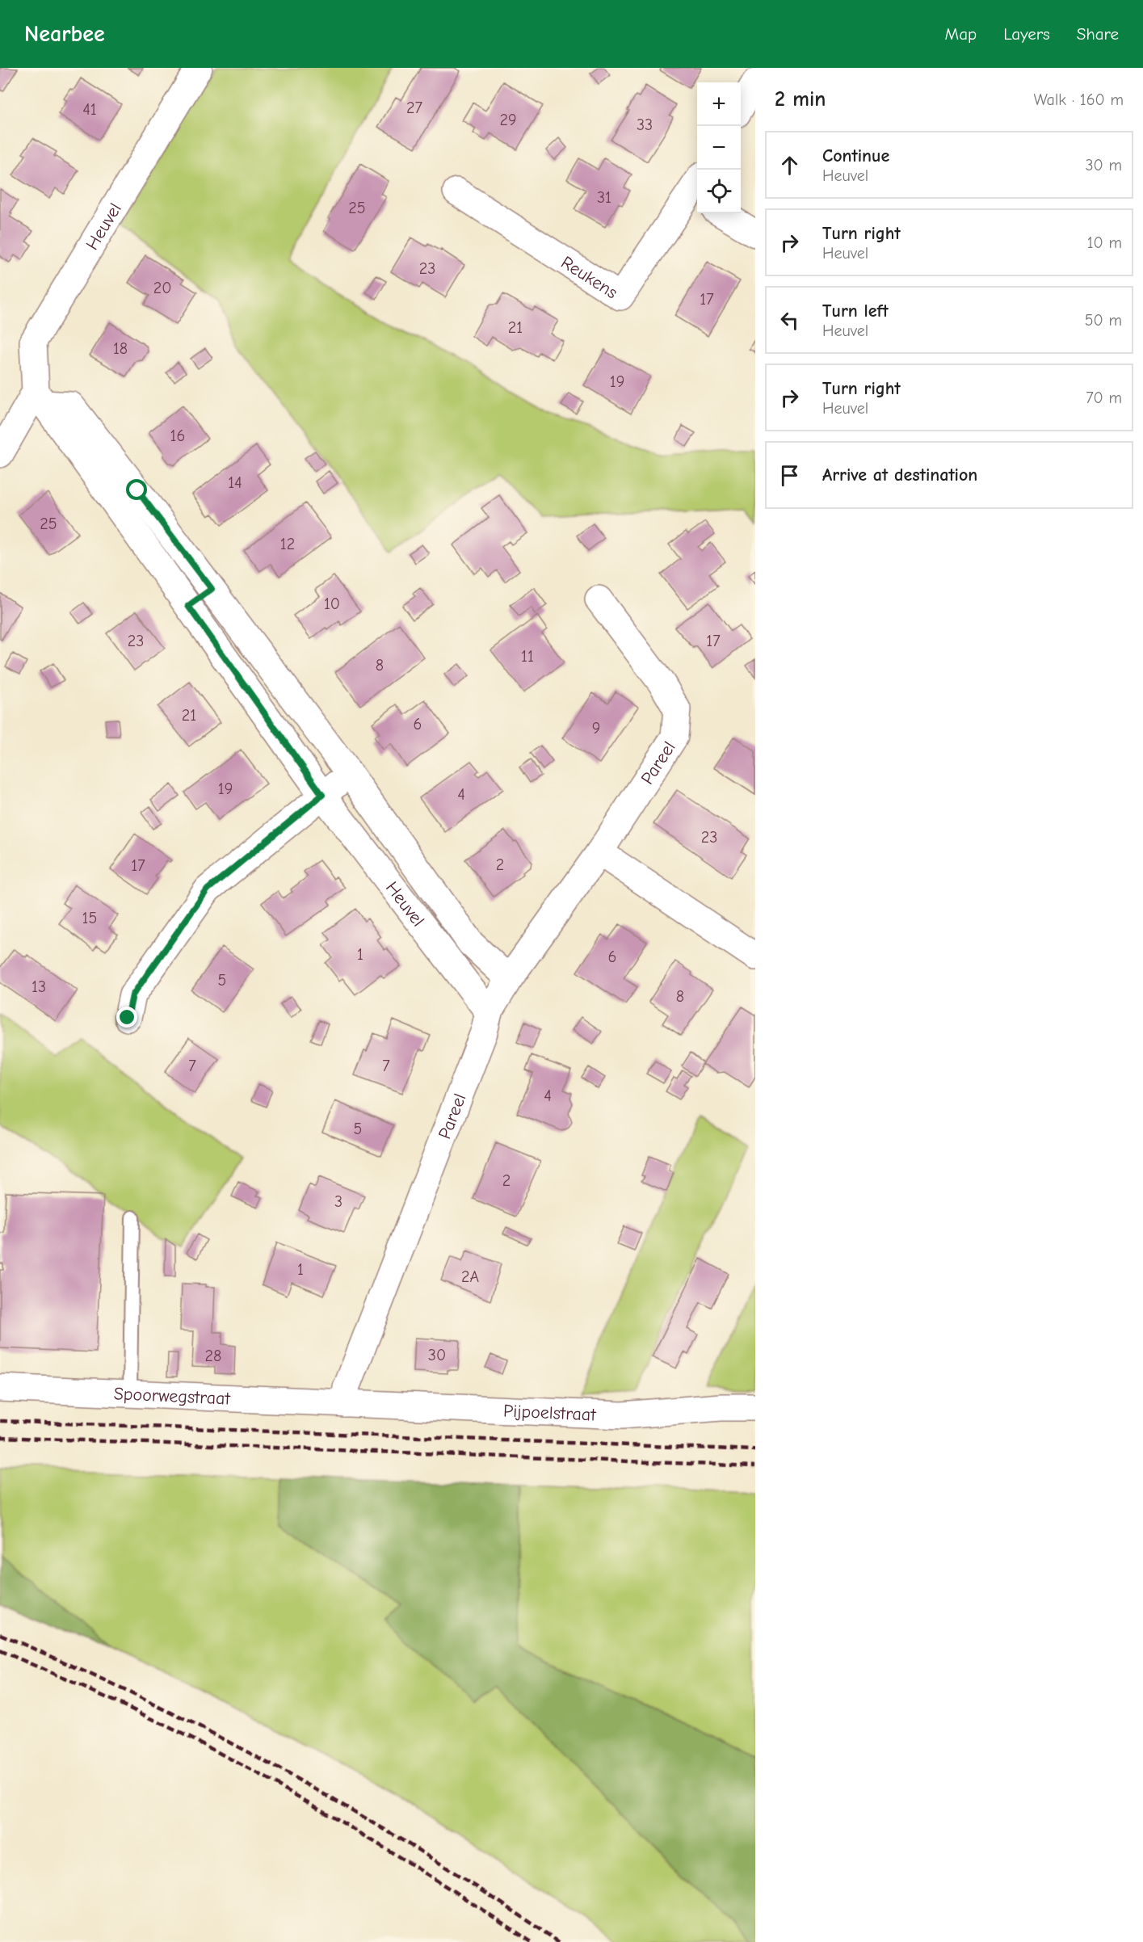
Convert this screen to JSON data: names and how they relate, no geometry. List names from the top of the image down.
{
  "streets": {
    "street": [
      "Heuvel",
      "Reukens",
      "Pareel",
      "Spoorwegstraat",
      "Pijpoelstraat"
    ]
  },
  "crossings": [
    ["Heuvel", "Pareel"],
    ["Pareel", "Spoorwegstraat"],
    ["Pareel", "Pijpoelstraat"],
    ["Spoorwegstraat", "Pijpoelstraat"]
  ],
  "house_numbers": [
    "27",
    "41",
    "29",
    "33",
    "31",
    "25",
    "23",
    "20",
    "17",
    "21",
    "18",
    "19",
    "16",
    "14",
    "25",
    "12",
    "10",
    "23",
    "17",
    "11",
    "8",
    "21",
    "6",
    "9",
    "19",
    "4",
    "23",
    "2",
    "17",
    "15",
    "1",
    "6",
    "5",
    "13",
    "8",
    "7",
    "7",
    "4",
    "5",
    "2",
    "3",
    "1",
    "2A",
    "30",
    "28"
  ],
  "page": {
    "header": "Nearbee",
    "nav": ["Map", "Layers", "Share"],
    "heading": ["2 min", "Walk · 160 m"],
    "map_buttons": ["+", "−"],
    "list": [
      ["Continue", "Heuvel", "30 m"],
      ["Turn right", "Heuvel", "10 m"],
      ["Turn left", "Heuvel", "50 m"],
      ["Turn right", "Heuvel", "70 m"],
      "Arrive at destination"
    ]
  }
}
